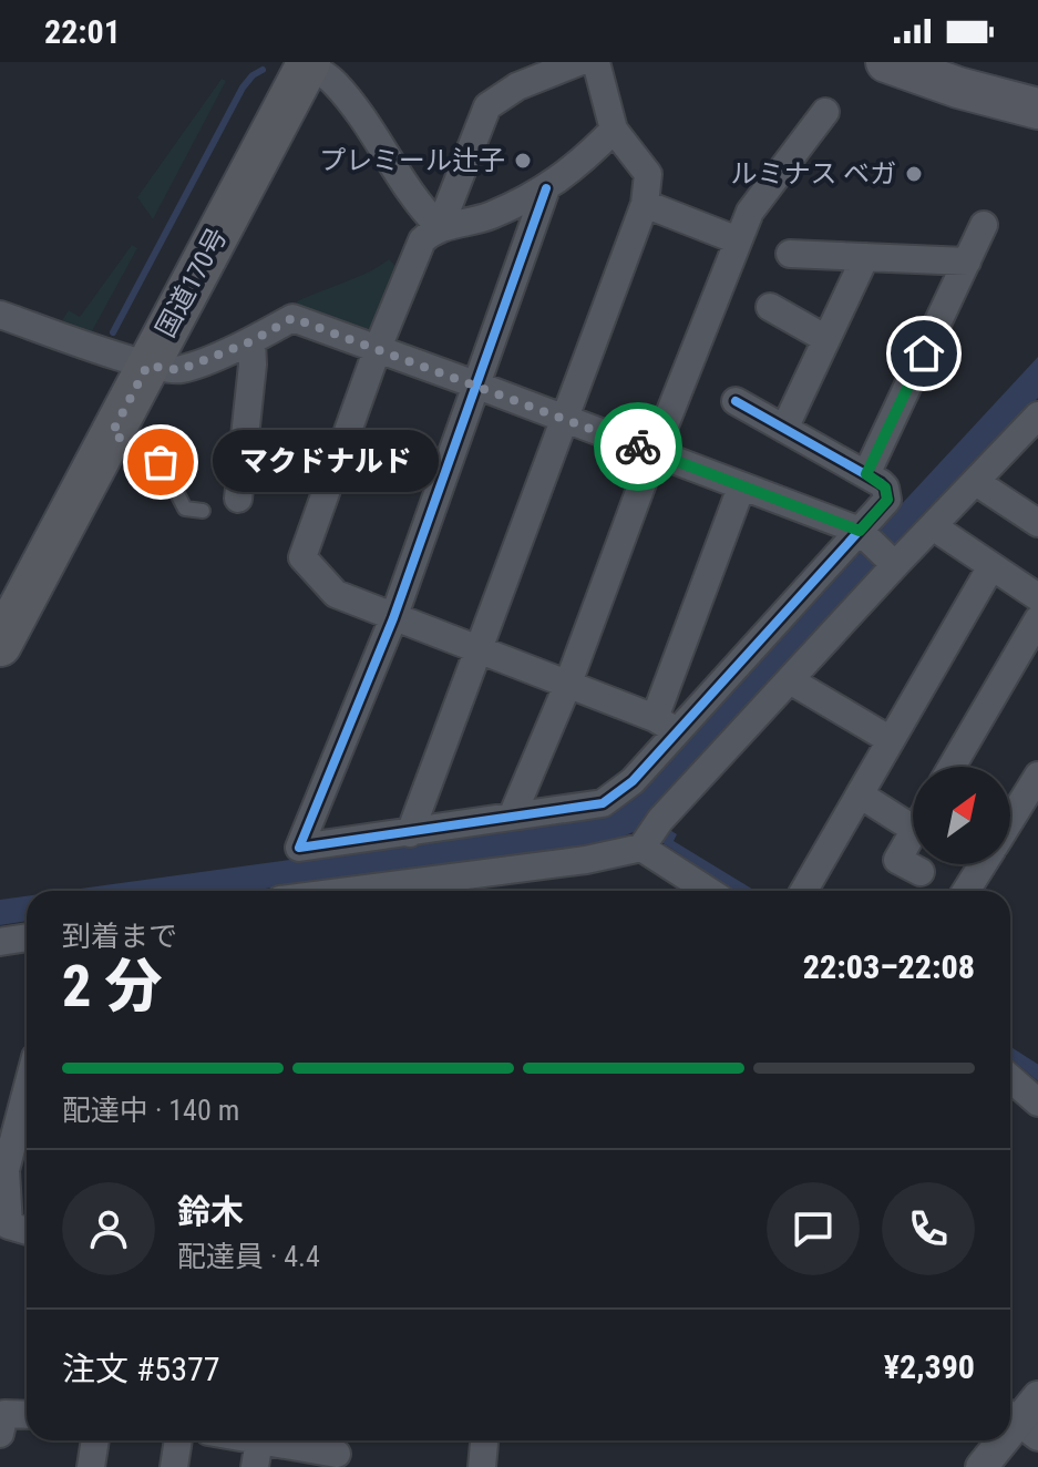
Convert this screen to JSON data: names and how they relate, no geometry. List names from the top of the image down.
{
  "streets": {
    "highway": ["国道170号"]
  },
  "places": ["プレミール辻子", "ルミナス ベガ", "マクドナルド"],
  "north": "top right",
  "page": {
    "status": "22:01",
    "bubble": "マクドナルド",
    "heading": ["2 分", "到着まで", "22:03–22:08"],
    "panel": [
      "鈴木",
      "配達員 · 4.4",
      "注文 #5377",
      "¥2,390"
    ],
    "bar": "配達中 · 140 m"
  }
}
